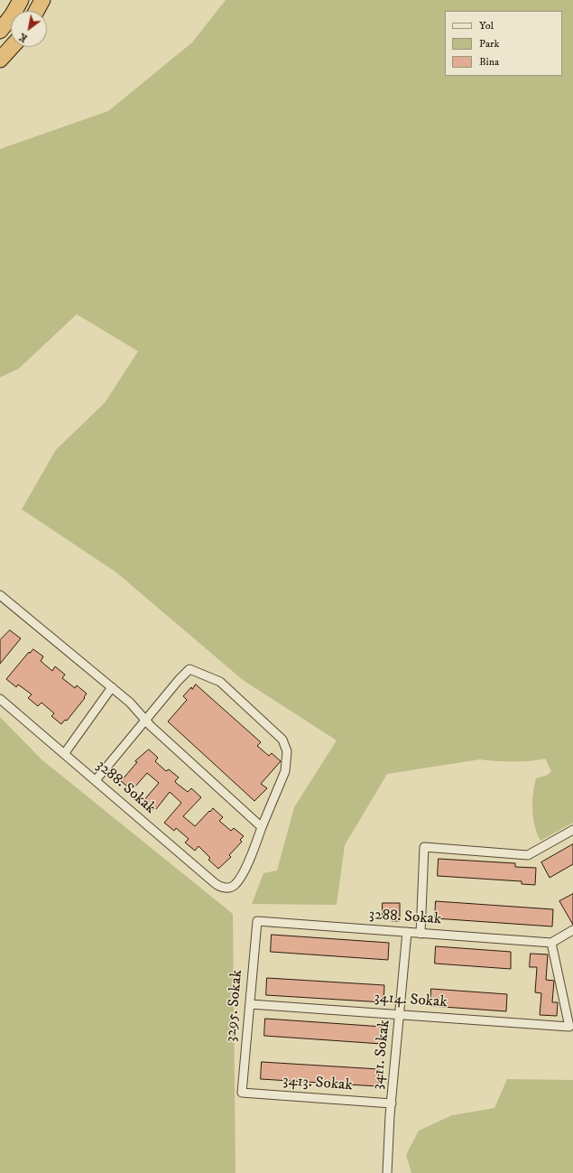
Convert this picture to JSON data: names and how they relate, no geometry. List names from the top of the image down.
{
  "streets": {
    "street": [
      "3288. Sokak",
      "3414. Sokak",
      "3295. Sokak",
      "3411. Sokak",
      "3413. Sokak"
    ]
  },
  "crossings": [
    ["3288. Sokak", "3414. Sokak"],
    ["3288. Sokak", "3295. Sokak"],
    ["3288. Sokak", "3411. Sokak"],
    ["3414. Sokak", "3295. Sokak"],
    ["3414. Sokak", "3411. Sokak"],
    ["3295. Sokak", "3413. Sokak"],
    ["3411. Sokak", "3413. Sokak"]
  ],
  "legend": ["Yol", "Park", "Bina"],
  "north": "bottom left"
}
